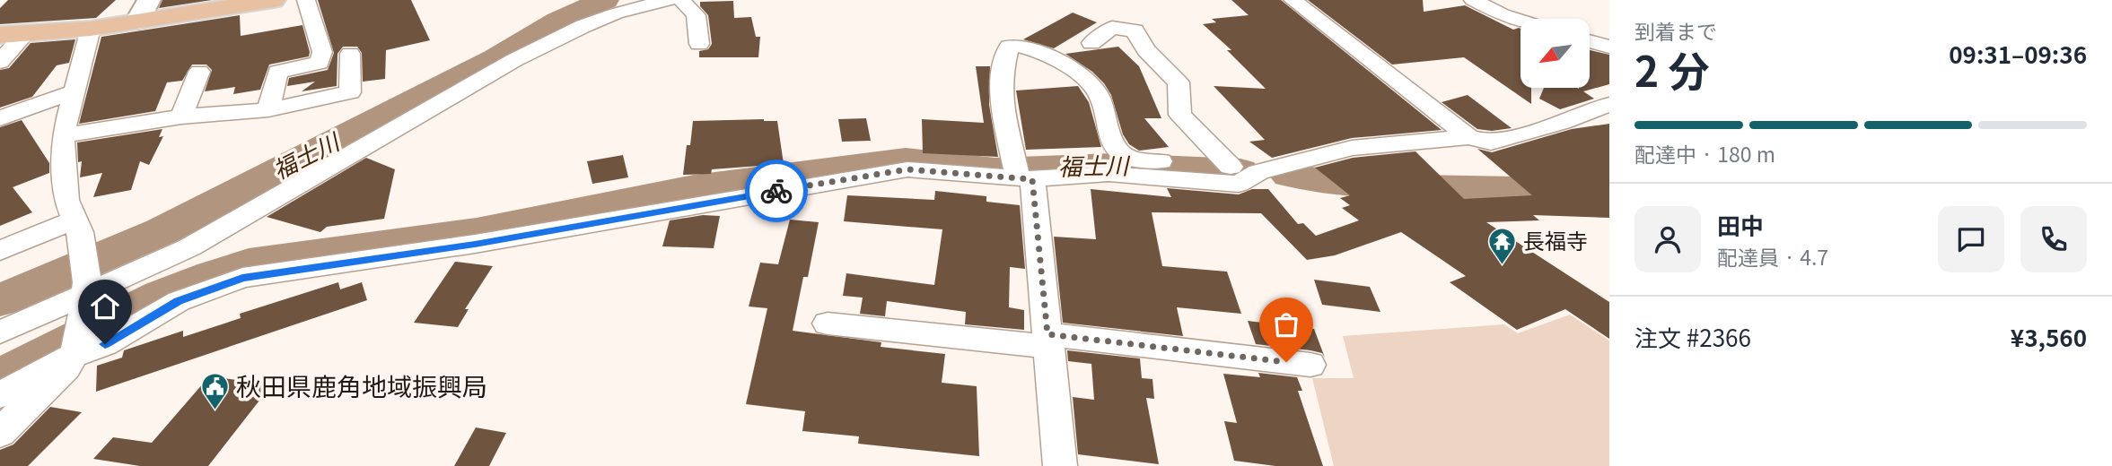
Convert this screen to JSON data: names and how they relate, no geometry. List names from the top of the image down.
{
  "water": ["福士川"],
  "places": {
    "temple": ["長福寺"],
    "public building": ["秋田県鹿角地域振興局"]
  },
  "north": "bottom left",
  "page": {
    "heading": ["2 分", "到着まで", "09:31–09:36"],
    "panel": [
      "田中",
      "配達員 · 4.7",
      "注文 #2366",
      "¥3,560"
    ],
    "bar": "配達中 · 180 m"
  }
}
